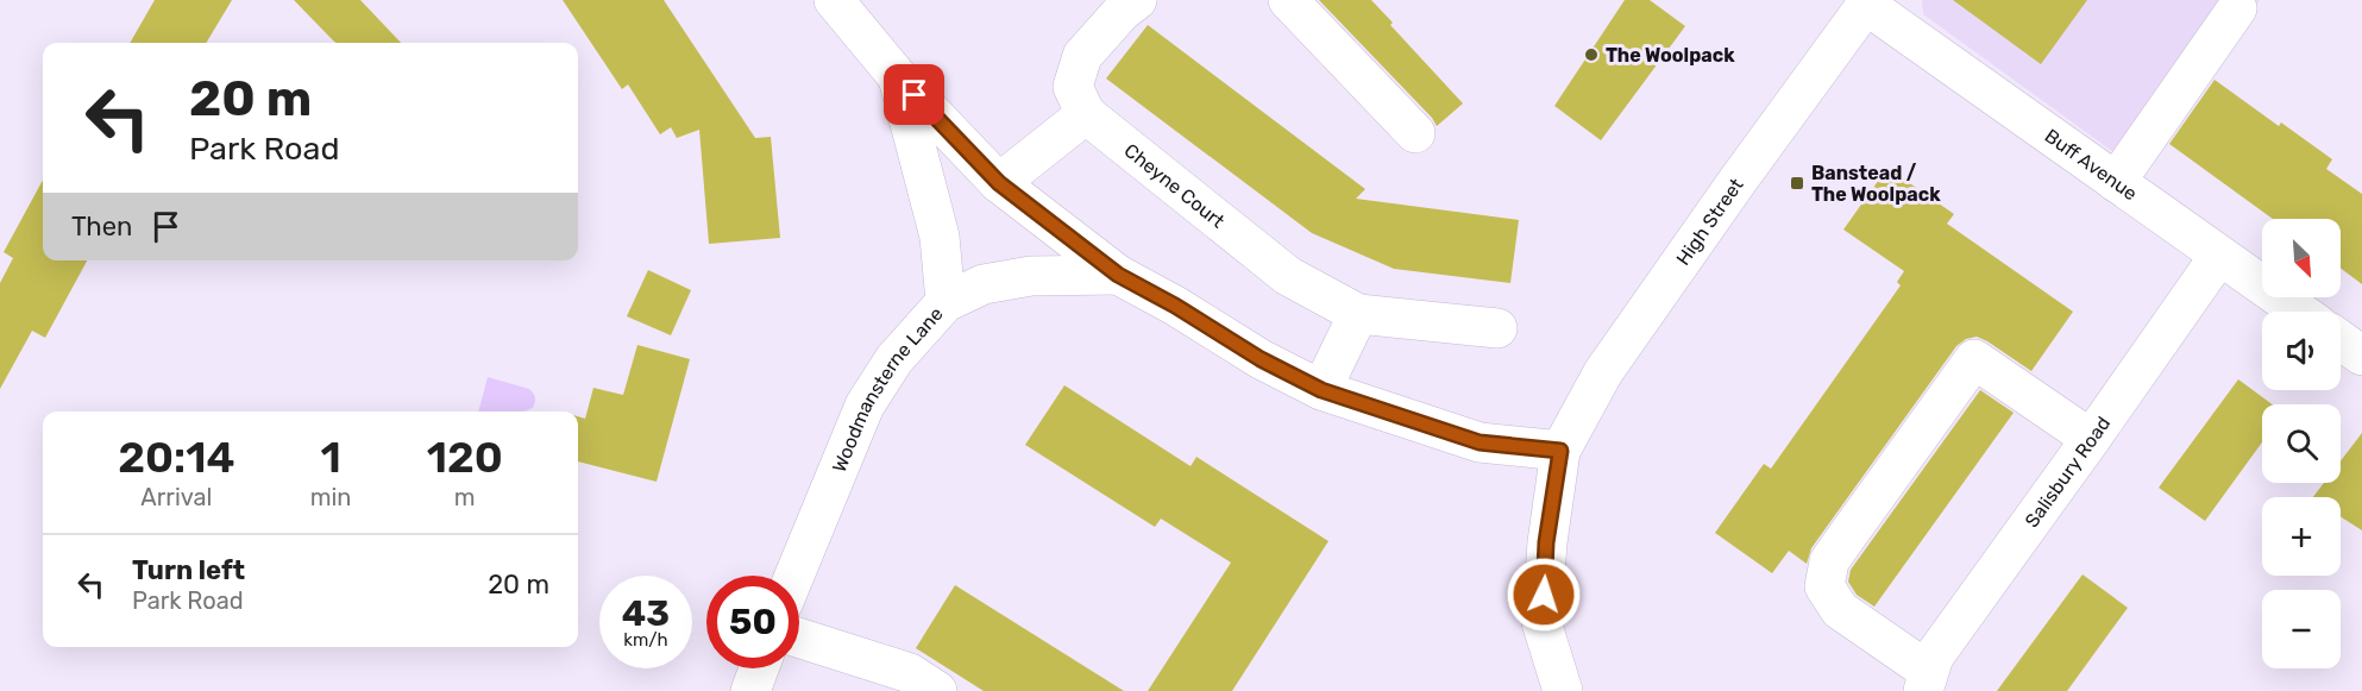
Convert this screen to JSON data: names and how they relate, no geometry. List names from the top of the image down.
{
  "streets": {
    "street": [
      "Buff Avenue",
      "Cheyne Court",
      "High Street",
      "Woodmansterne Lane",
      "Salisbury Road"
    ]
  },
  "crossings": [
    ["Buff Avenue", "High Street"],
    ["Buff Avenue", "Salisbury Road"]
  ],
  "places": {
    "other": ["The Woolpack"],
    "transit": ["Banstead / The Woolpack"]
  },
  "north": "bottom right",
  "page": {
    "turn": ["20 m", "Park Road"],
    "then": "Then",
    "map_buttons": ["+", "−"],
    "eta": [
      "20:14",
      "Arrival",
      "1",
      "min",
      "120",
      "m"
    ],
    "list": [
      {
        "name": "Turn left",
        "note": "Park Road",
        "value": "20 m"
      }
    ],
    "speed": "43 km/h",
    "limit": "50"
  }
}
